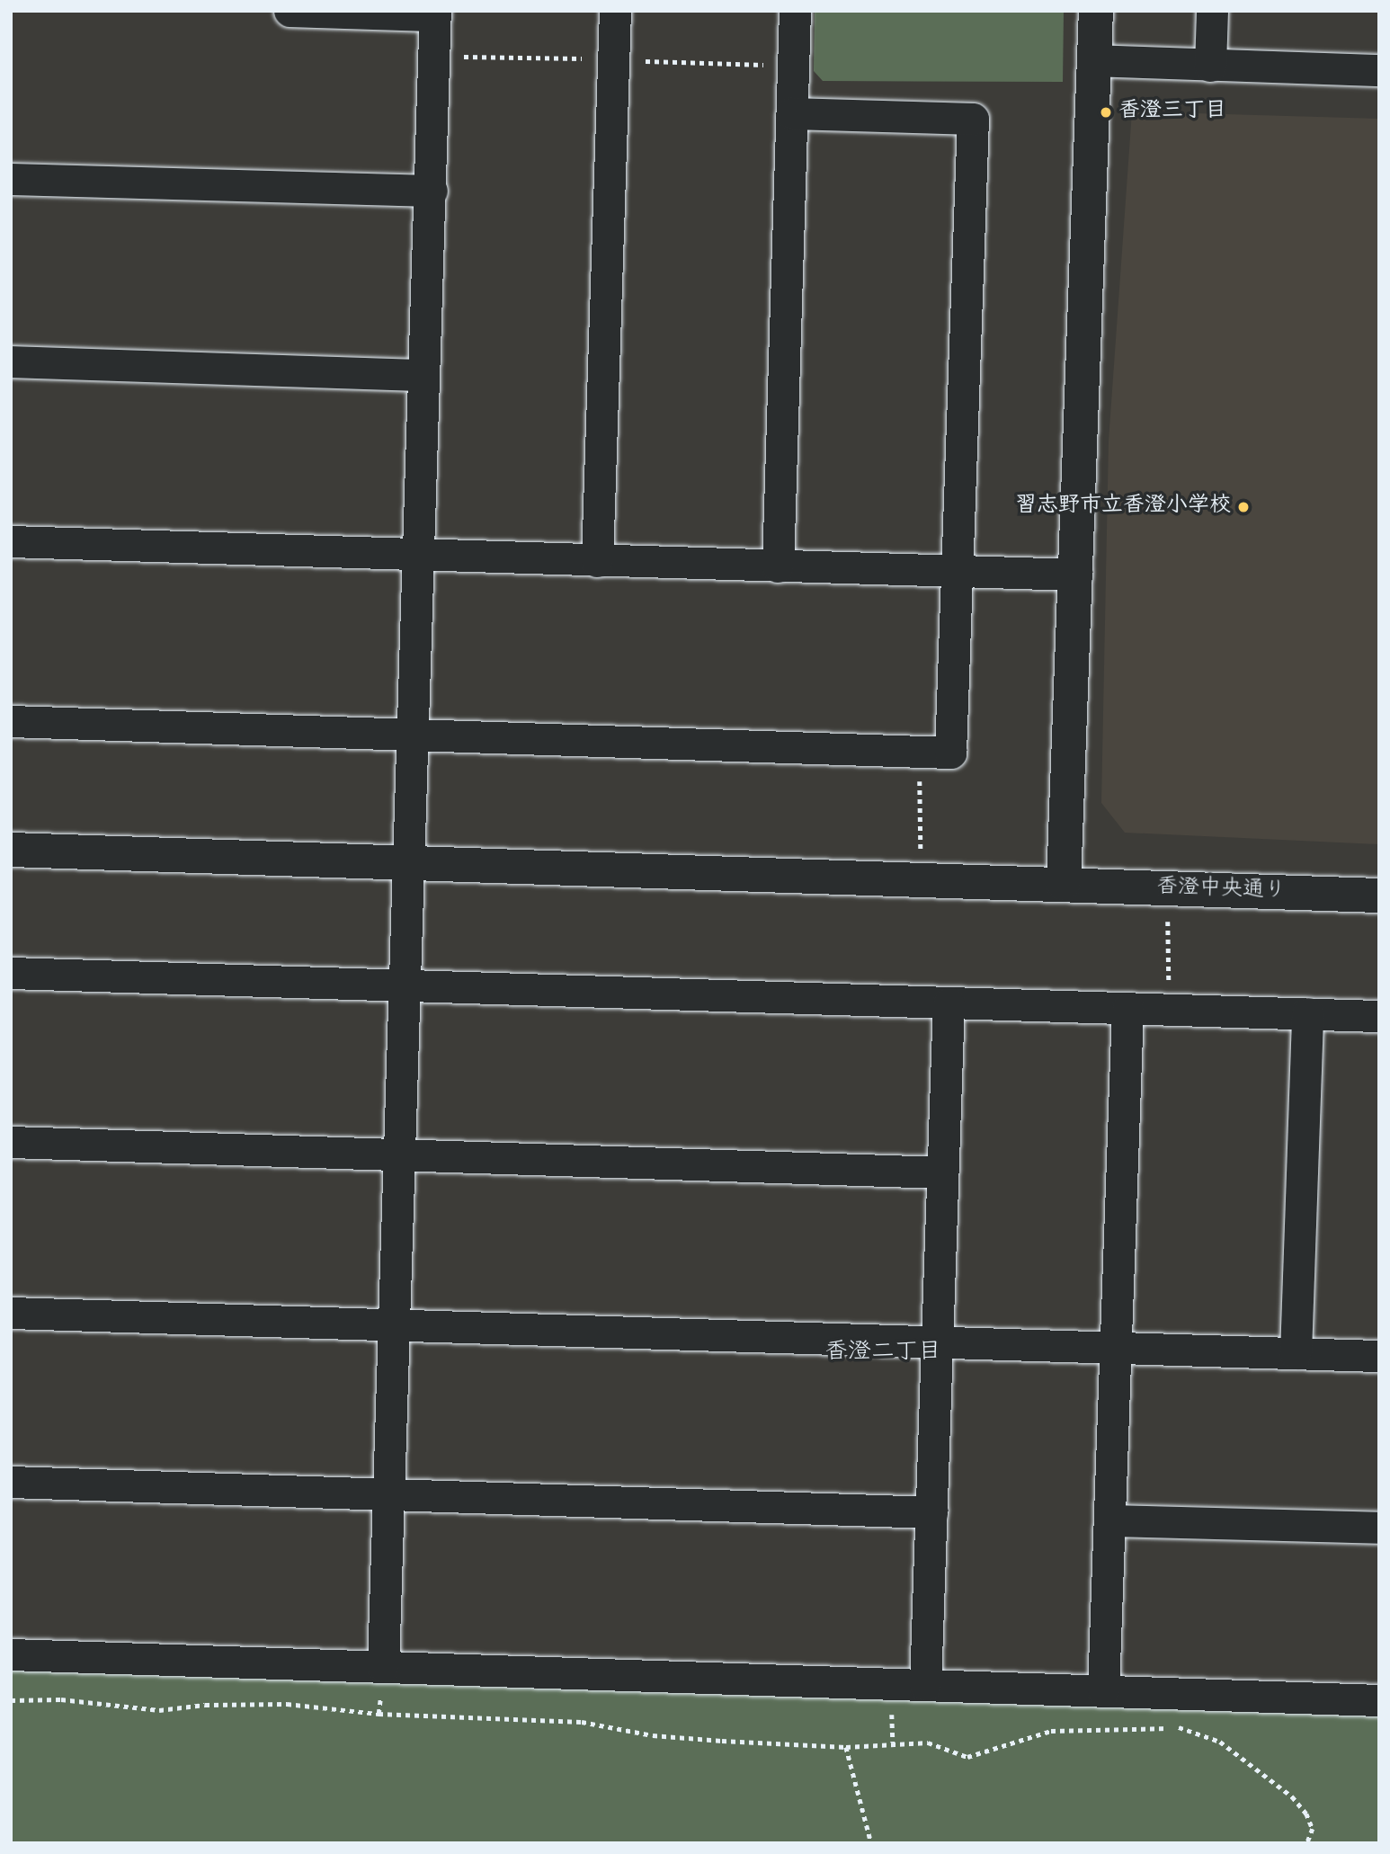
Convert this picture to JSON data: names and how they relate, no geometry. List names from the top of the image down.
{
  "streets": {
    "street": ["香澄中央通り"]
  },
  "districts": ["香澄二丁目"],
  "places": ["香澄三丁目", "習志野市立香澄小学校"]
}
